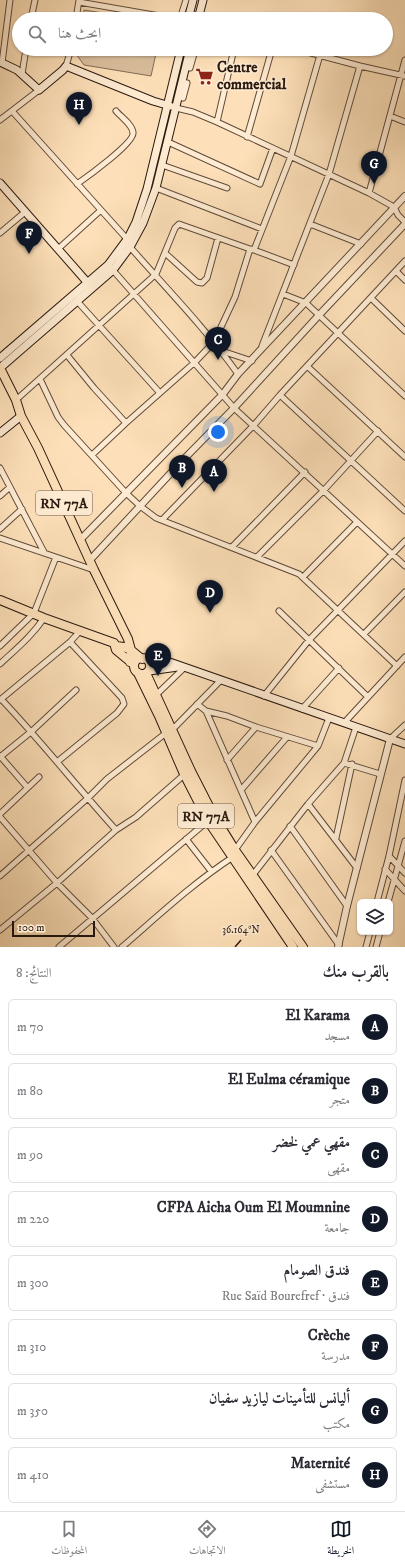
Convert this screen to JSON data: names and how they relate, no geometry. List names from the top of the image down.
{
  "streets": {
    "main road": ["RN 77A"]
  },
  "places": {
    "supermarket": ["Centre commercial"]
  },
  "scale_bar": "100 m",
  "page": {
    "search": "ابحث هنا",
    "pins": [
      "H",
      "G",
      "F",
      "C",
      "B",
      "A",
      "D",
      "E"
    ],
    "scale": "100 m",
    "heading": ["بالقرب منك", "النتائج: 8"],
    "list": [
      {
        "mark": "A",
        "name": "El Karama",
        "note": "مسجد",
        "value": "70 m"
      },
      {
        "mark": "B",
        "name": "El Eulma céramique",
        "note": "متجر",
        "value": "80 m"
      },
      {
        "mark": "C",
        "name": "مقهي عمي لخضر",
        "note": "مقهى",
        "value": "90 m"
      },
      {
        "mark": "D",
        "name": "CFPA Aicha Oum El Moumnine",
        "note": "جامعة",
        "value": "220 m"
      },
      {
        "mark": "E",
        "name": "فندق الصومام",
        "note": "فندق · Rue Saïd Bourefref",
        "value": "300 m"
      },
      {
        "mark": "F",
        "name": "Crèche",
        "note": "مدرسة",
        "value": "310 m"
      },
      {
        "mark": "G",
        "name": "أليانس للتأمينات ليازيد سفيان",
        "note": "مكتب",
        "value": "350 m"
      },
      {
        "mark": "H",
        "name": "Maternité",
        "note": "مستشفى",
        "value": "410 m"
      }
    ],
    "nav": ["الخريطة", "الاتجاهات", "المحفوظات"]
  },
  "coordinates": ["36.164°N"]
}
